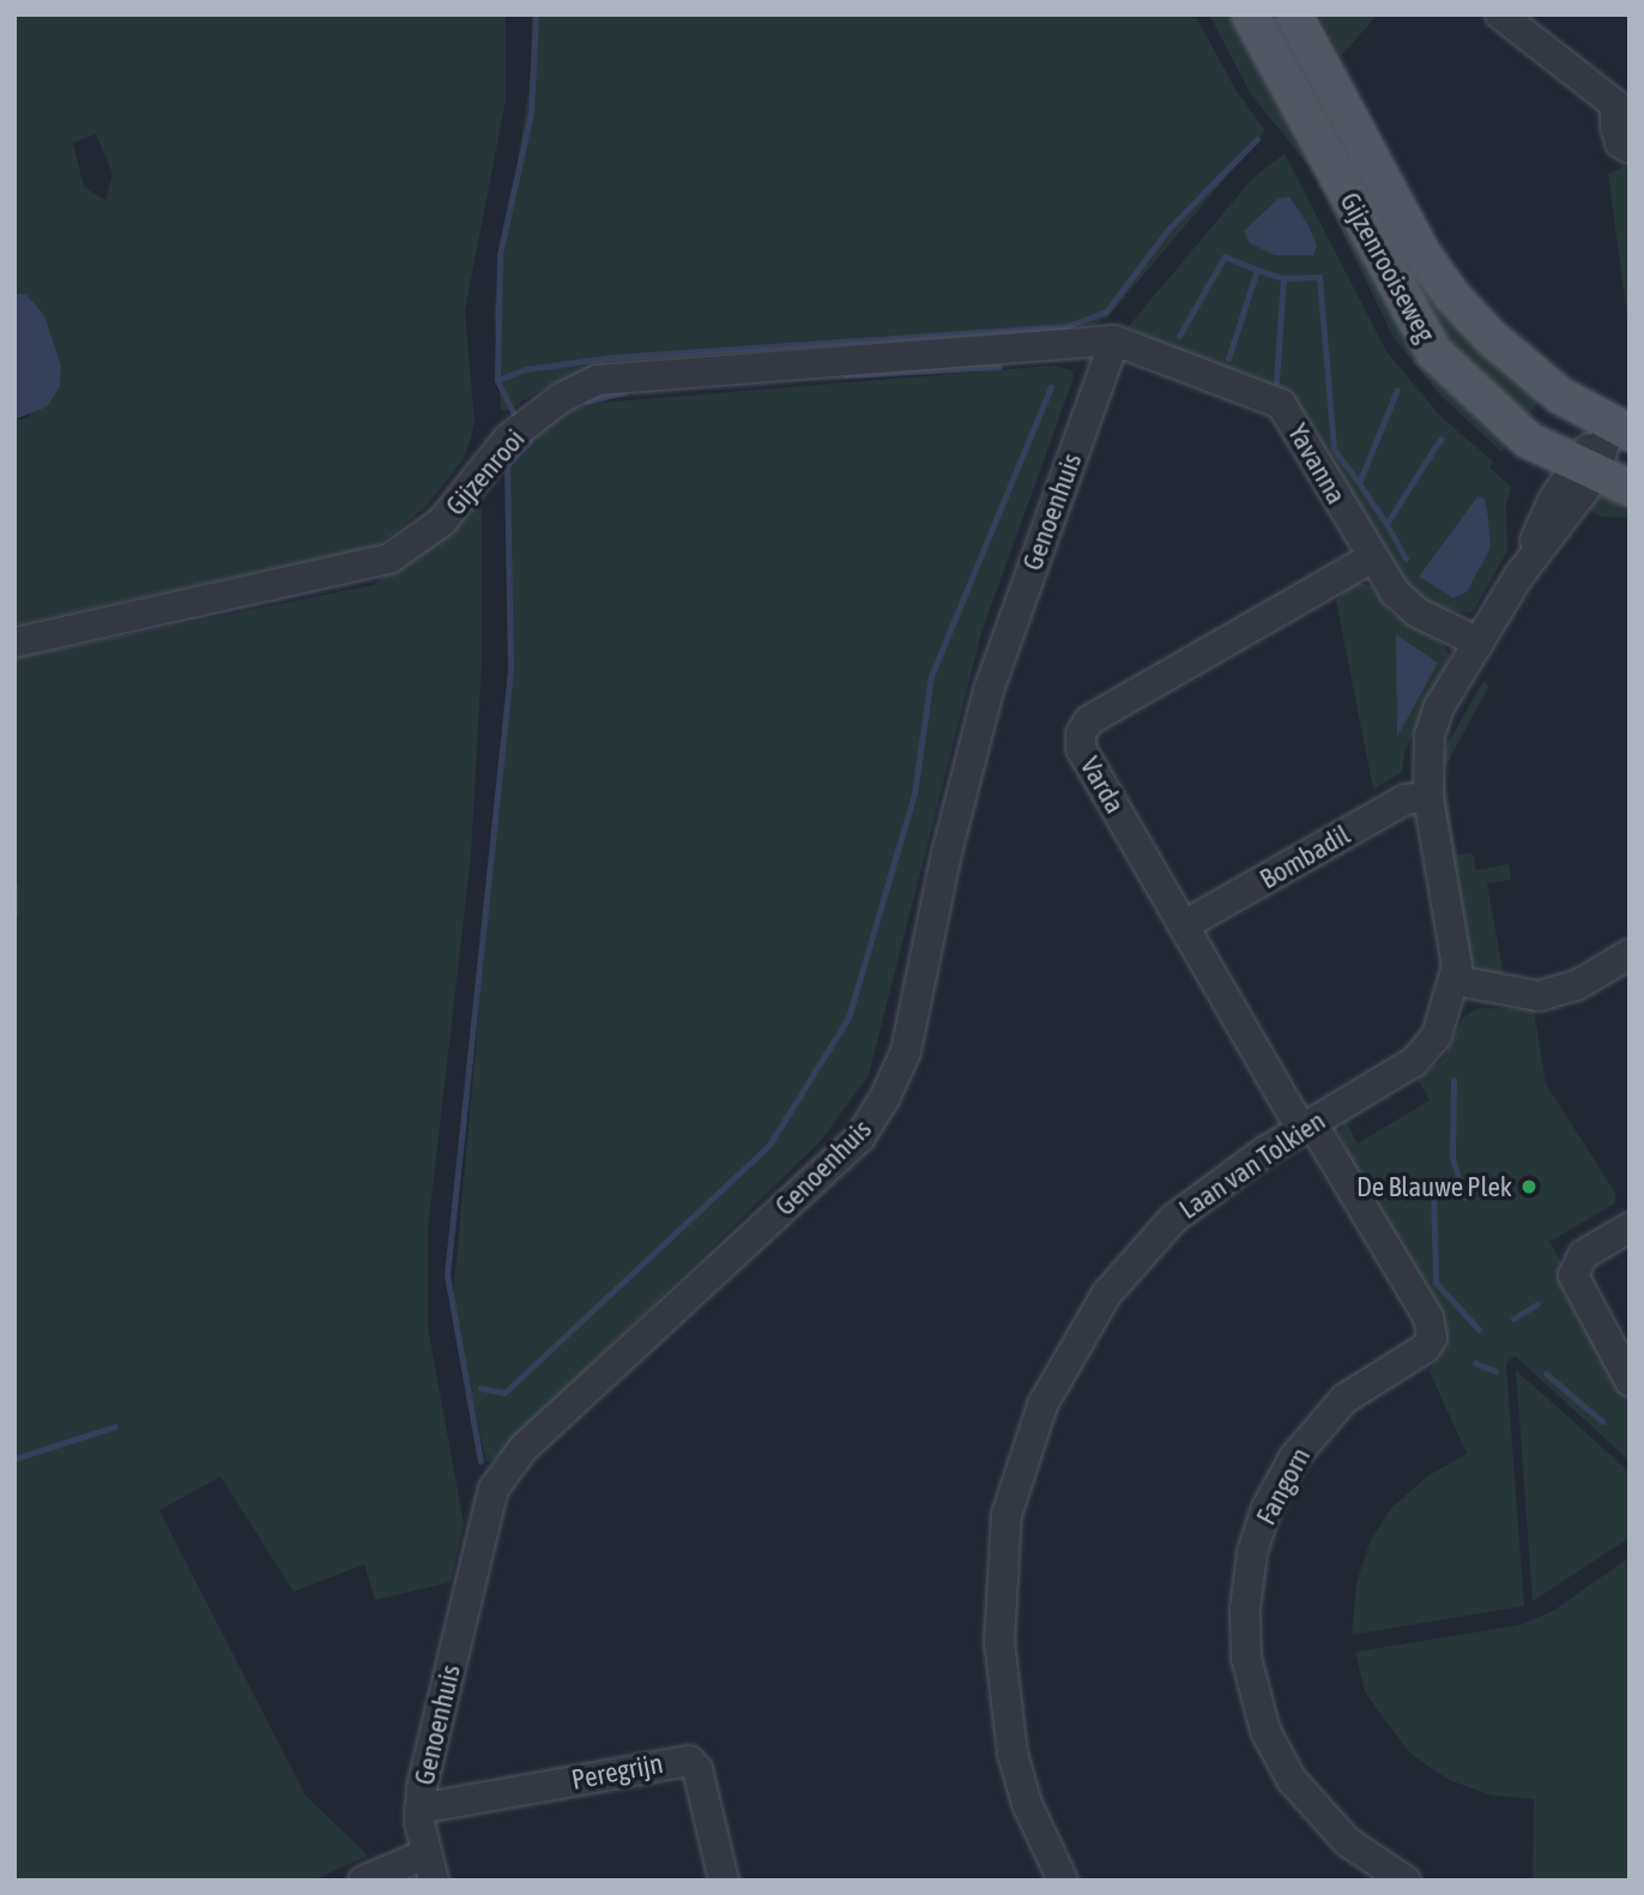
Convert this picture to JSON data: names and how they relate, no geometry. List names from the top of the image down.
{
  "streets": {
    "main road": ["Gijzenrooiseweg"],
    "street": [
      "Yavanna",
      "Gijzenrooi",
      "Genoenhuis",
      "Varda",
      "Bombadil",
      "Laan van Tolkien",
      "Fangorn",
      "Peregrijn"
    ]
  },
  "crossings": [
    ["Gijzenrooiseweg", "Laan van Tolkien"],
    ["Yavanna", "Gijzenrooi"],
    ["Yavanna", "Genoenhuis"],
    ["Yavanna", "Varda"],
    ["Yavanna", "Laan van Tolkien"],
    ["Gijzenrooi", "Genoenhuis"],
    ["Genoenhuis", "Peregrijn"],
    ["Varda", "Bombadil"],
    ["Varda", "Laan van Tolkien"],
    ["Varda", "Fangorn"],
    ["Bombadil", "Laan van Tolkien"],
    ["Laan van Tolkien", "Fangorn"]
  ],
  "places": ["De Blauwe Plek"]
}
